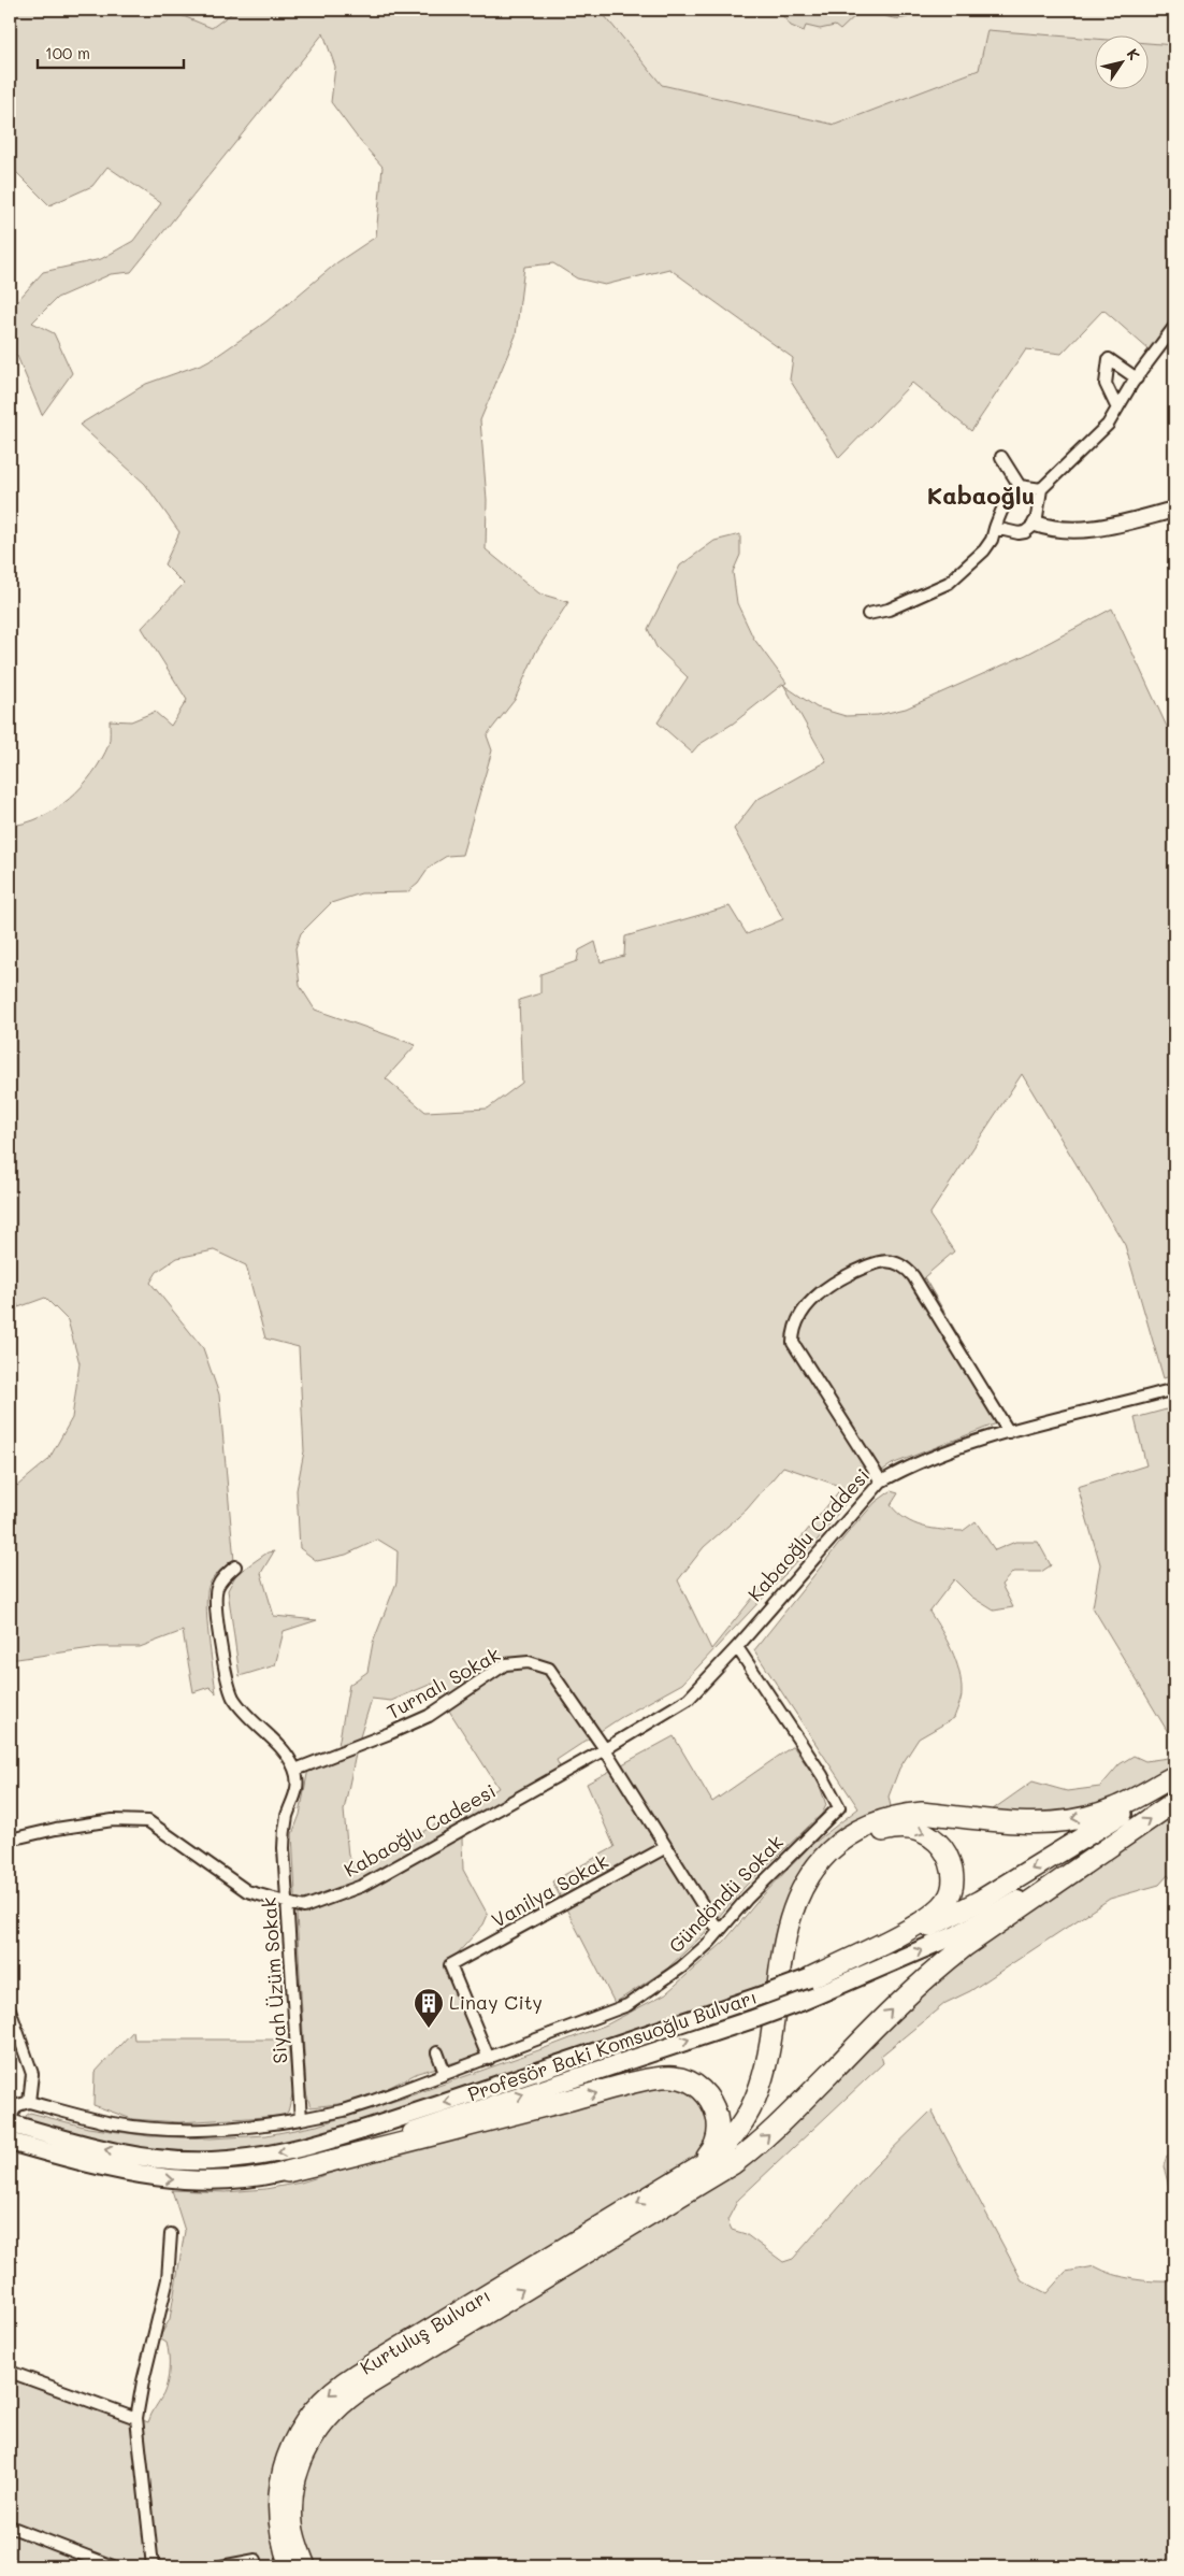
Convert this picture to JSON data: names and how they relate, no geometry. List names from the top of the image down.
{
  "streets": {
    "highway": ["Profesör Baki Komsuoğlu Bulvarı", "Kurtuluş Bulvarı"],
    "street": [
      "Kabaoğlu Caddesi",
      "Turnalı Sokak",
      "Kabaoğlu Cadeesi",
      "Vanilya Sokak",
      "Gündöndü Sokak",
      "Siyah Üzüm Sokak"
    ]
  },
  "crossings": [
    ["Kabaoğlu Caddesi", "Turnalı Sokak"],
    ["Kabaoğlu Caddesi", "Kabaoğlu Cadeesi"],
    ["Kabaoğlu Caddesi", "Gündöndü Sokak"],
    ["Turnalı Sokak", "Kabaoğlu Cadeesi"],
    ["Turnalı Sokak", "Vanilya Sokak"],
    ["Turnalı Sokak", "Gündöndü Sokak"],
    ["Turnalı Sokak", "Siyah Üzüm Sokak"],
    ["Kabaoğlu Cadeesi", "Siyah Üzüm Sokak"],
    ["Vanilya Sokak", "Gündöndü Sokak"],
    ["Gündöndü Sokak", "Siyah Üzüm Sokak"]
  ],
  "districts": ["Kabaoğlu"],
  "places": {
    "building": ["Linay City"]
  },
  "scale_bar": "100 m",
  "north": "top right"
}
